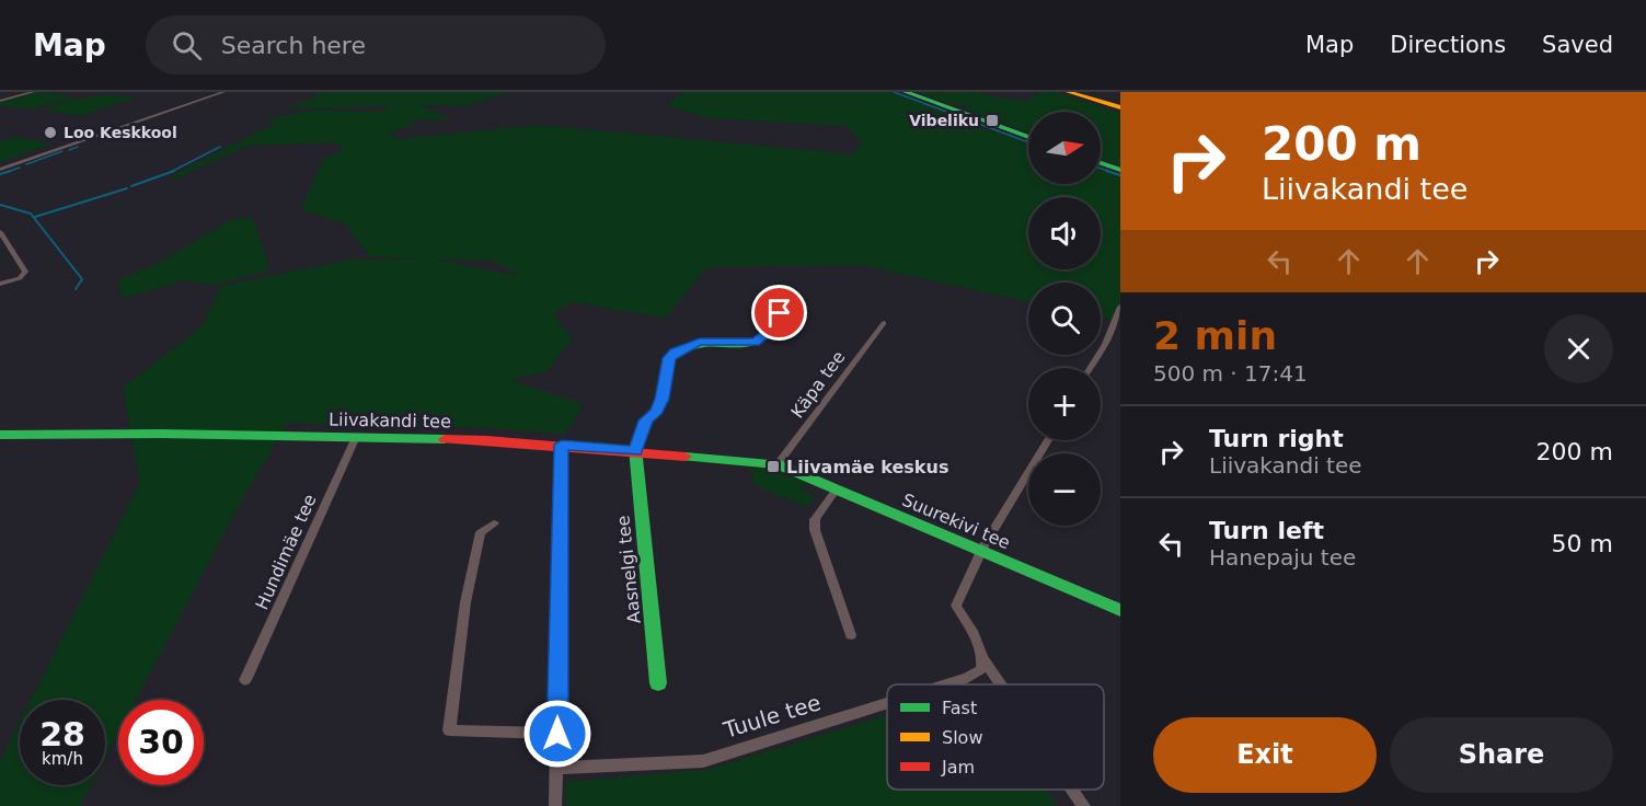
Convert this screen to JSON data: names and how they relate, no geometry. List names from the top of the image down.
{
  "streets": {
    "main road": ["Liivakandi tee", "Suurekivi tee", "Aasnelgi tee"],
    "street": ["Käpa tee", "Hundimäe tee", "Tuule tee"]
  },
  "crossings": [
    ["Käpa tee", "Liivakandi tee"],
    ["Käpa tee", "Suurekivi tee"],
    ["Liivakandi tee", "Suurekivi tee"],
    ["Liivakandi tee", "Hundimäe tee"],
    ["Liivakandi tee", "Aasnelgi tee"]
  ],
  "places": {
    "transit": ["Vibeliku", "Liivamäe keskus"],
    "other": ["Loo Keskkool"]
  },
  "legend": ["Fast", "Slow", "Jam"],
  "north": "right",
  "page": {
    "header": "Map",
    "search": "Search here",
    "nav": ["Map", "Directions", "Saved"],
    "turn": ["200 m", "Liivakandi tee"],
    "map_buttons": ["+", "−"],
    "heading": ["2 min", "500 m · 17:41"],
    "list": [
      {
        "name": "Turn right",
        "note": "Liivakandi tee",
        "value": "200 m"
      },
      {
        "name": "Turn left",
        "note": "Hanepaju tee",
        "value": "50 m"
      }
    ],
    "speed": "28 km/h",
    "limit": "30",
    "buttons": ["Exit", "Share"]
  }
}
